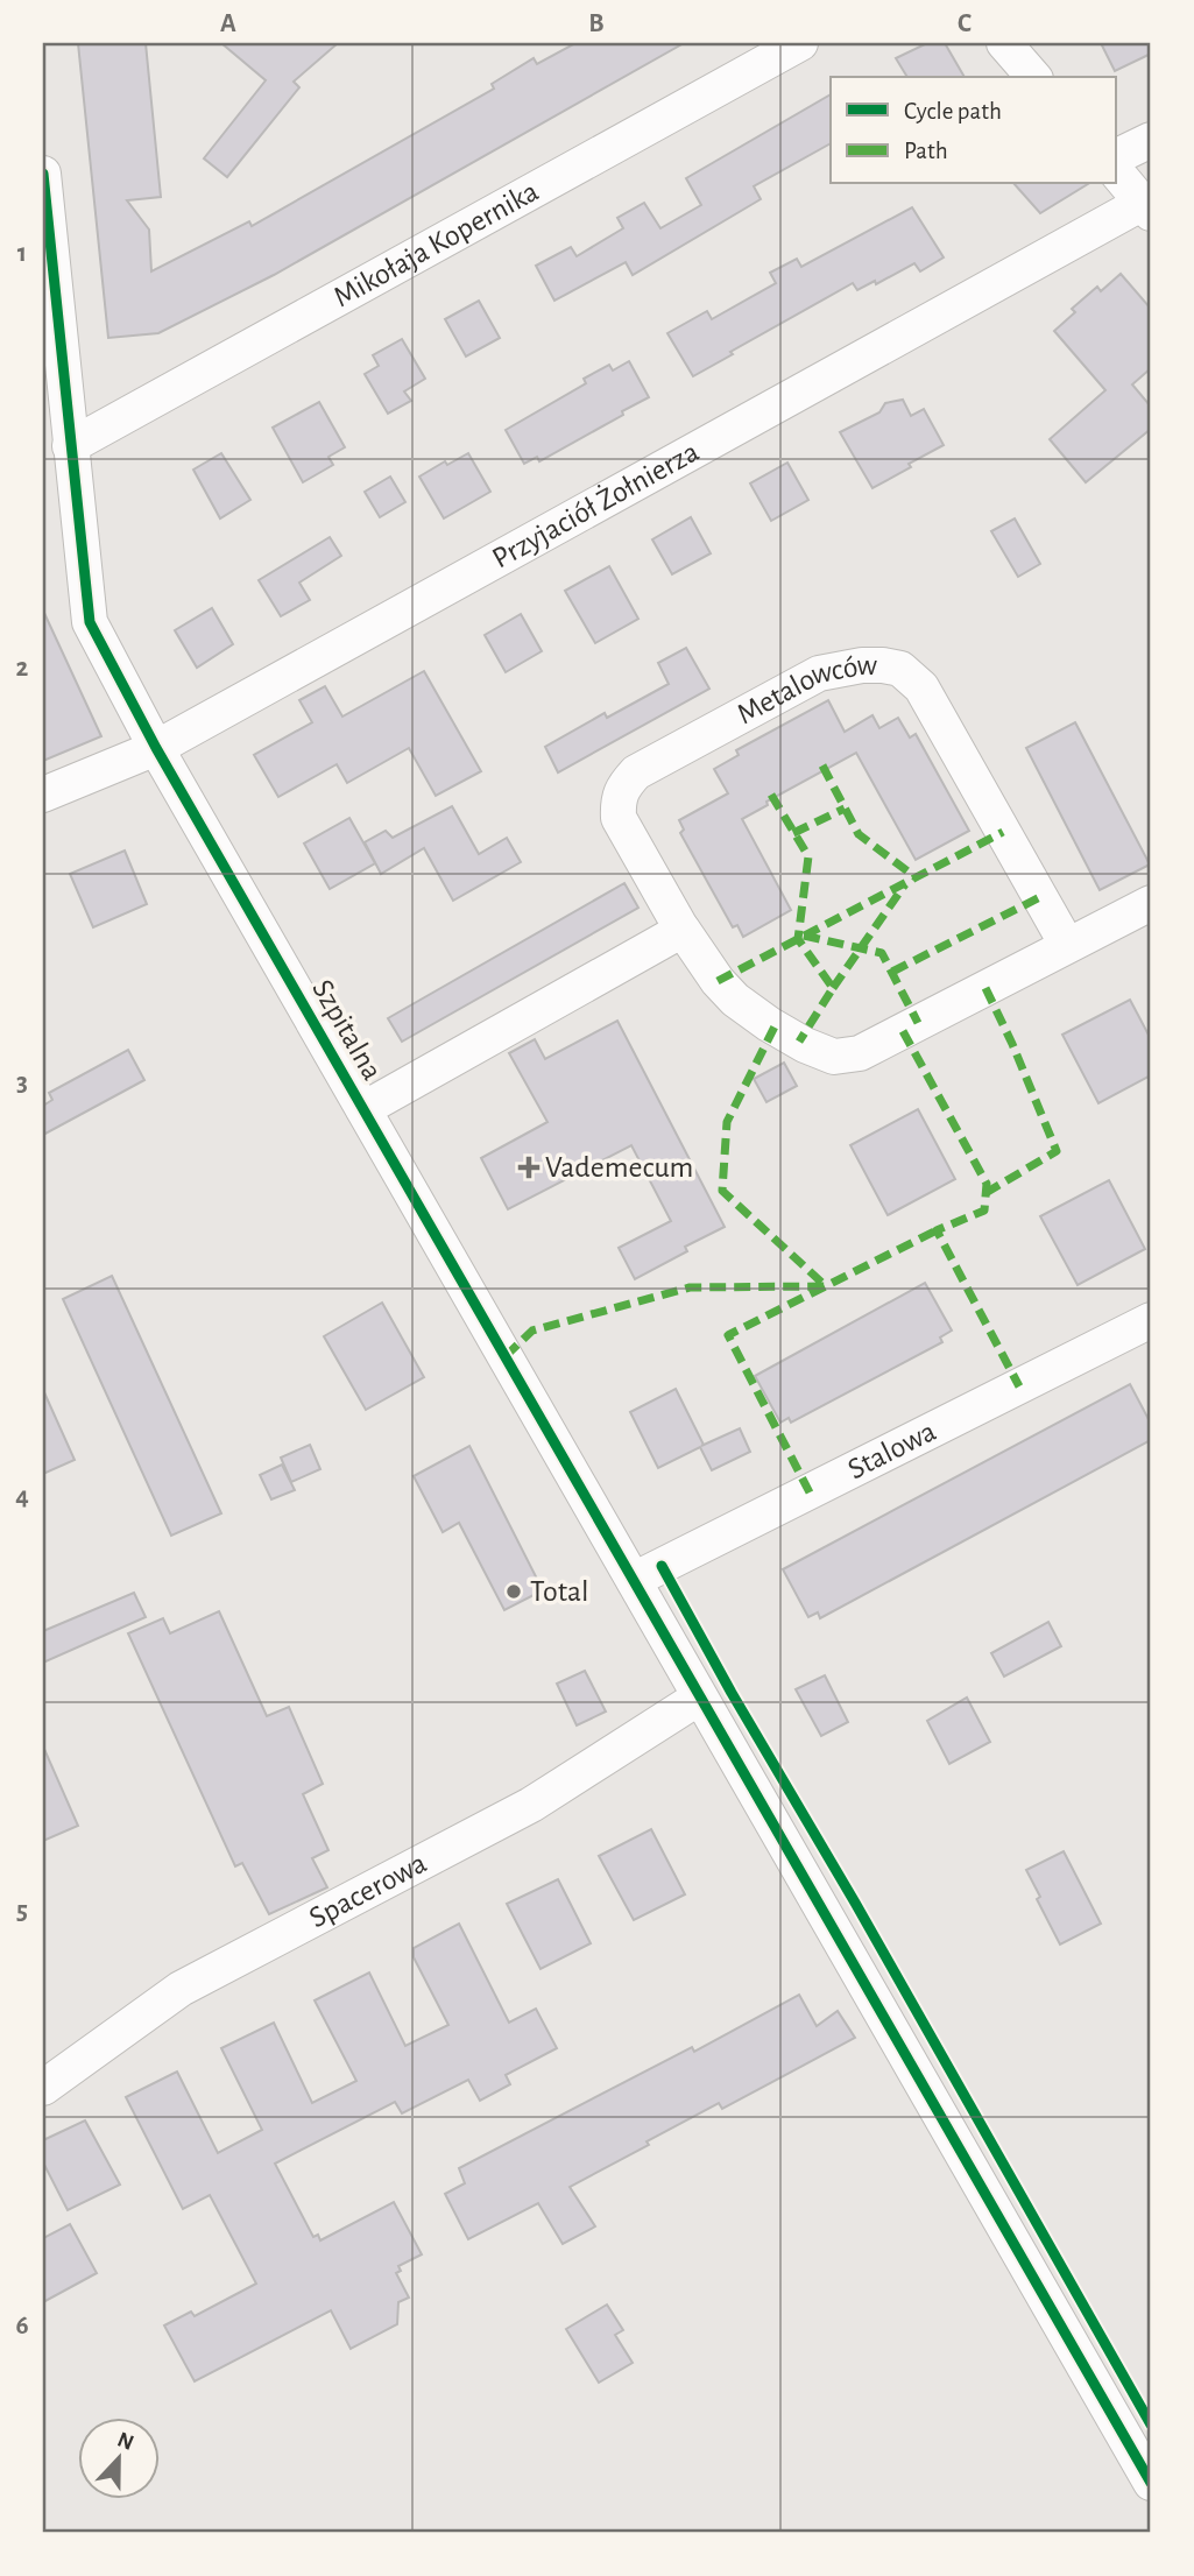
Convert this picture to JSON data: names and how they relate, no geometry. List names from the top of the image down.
{
  "streets": {
    "street": [
      "Mikołaja Kopernika",
      "Przyjaciół Żołnierza",
      "Metalowców",
      "Szpitalna",
      "Stalowa",
      "Spacerowa"
    ]
  },
  "crossings": [
    ["Mikołaja Kopernika", "Szpitalna"],
    ["Przyjaciół Żołnierza", "Szpitalna"],
    ["Szpitalna", "Stalowa"],
    ["Szpitalna", "Spacerowa"]
  ],
  "places": {
    "health": ["Vademecum"],
    "other": ["Total"]
  },
  "legend": ["Cycle path", "Path"],
  "north": "top",
  "grid": {
    "columns": ["A", "B", "C"],
    "rows": [
      "1",
      "2",
      "3",
      "4",
      "5",
      "6"
    ]
  }
}
